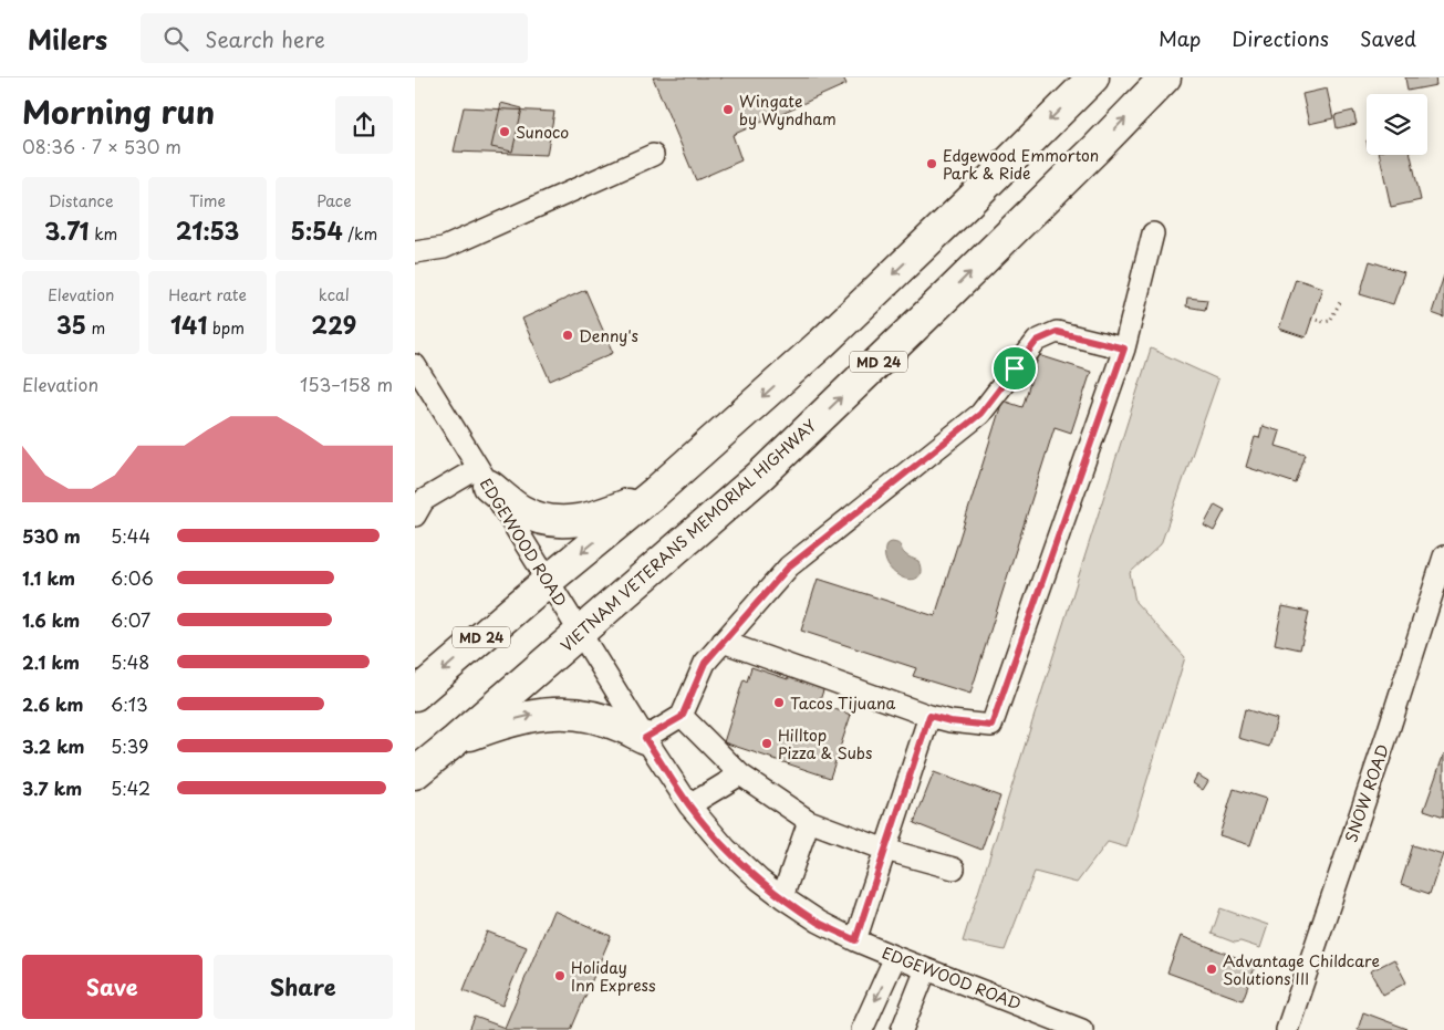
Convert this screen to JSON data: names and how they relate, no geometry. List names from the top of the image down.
{
  "streets": {
    "highway": ["MD 24", "VIETNAM VETERANS MEMORIAL HIGHWAY"],
    "street": ["EDGEWOOD ROAD", "SNOW ROAD"]
  },
  "crossings": [
    ["MD 24", "EDGEWOOD ROAD"],
    ["VIETNAM VETERANS MEMORIAL HIGHWAY", "EDGEWOOD ROAD"]
  ],
  "places": [
    "Wingate by Wyndham",
    "Sunoco",
    "Edgewood Emmorton Park & Ride",
    "Denny's",
    "Tacos Tijuana",
    "Hilltop Pizza & Subs",
    "Advantage Childcare Solutions III",
    "Holiday Inn Express"
  ],
  "page": {
    "header": "Milers",
    "search": "Search here",
    "nav": ["Map", "Directions", "Saved"],
    "heading": ["Morning run", "08:36 · 7 × 530 m"],
    "stats": [
      ["Distance", "3.71 km"],
      ["Time", "21:53"],
      ["Pace", "5:54 /km"],
      ["Elevation", "35 m"],
      ["Heart rate", "141 bpm"],
      ["kcal", "229"]
    ],
    "chart": ["Elevation", "153–158 m"],
    "list": [
      {
        "name": "530 m",
        "note": "5:44"
      },
      {
        "name": "1.1 km",
        "note": "6:06"
      },
      {
        "name": "1.6 km",
        "note": "6:07"
      },
      {
        "name": "2.1 km",
        "note": "5:48"
      },
      {
        "name": "2.6 km",
        "note": "6:13"
      },
      {
        "name": "3.2 km",
        "note": "5:39"
      },
      {
        "name": "3.7 km",
        "note": "5:42"
      }
    ],
    "buttons": ["Save", "Share"]
  }
}
